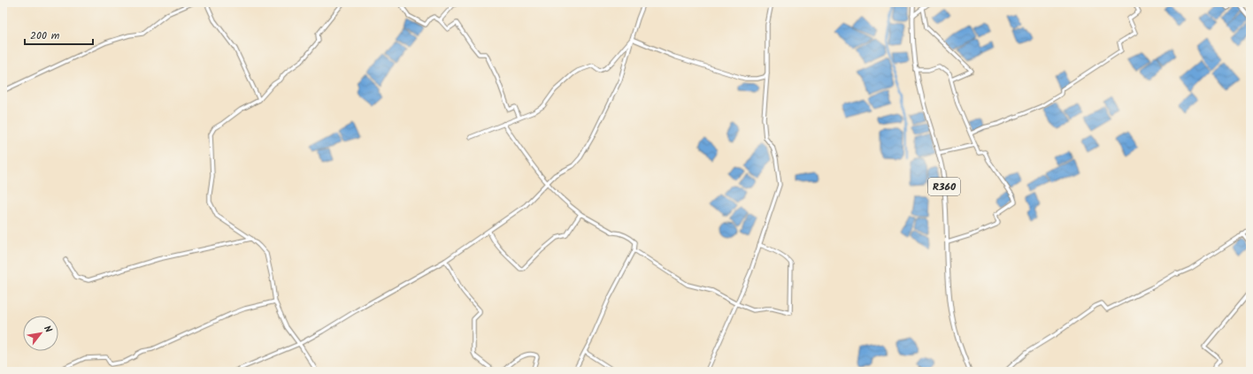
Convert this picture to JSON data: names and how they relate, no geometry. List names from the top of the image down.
{
  "streets": {
    "main road": ["R360"]
  },
  "scale_bar": "200 m",
  "north": "top right"
}
